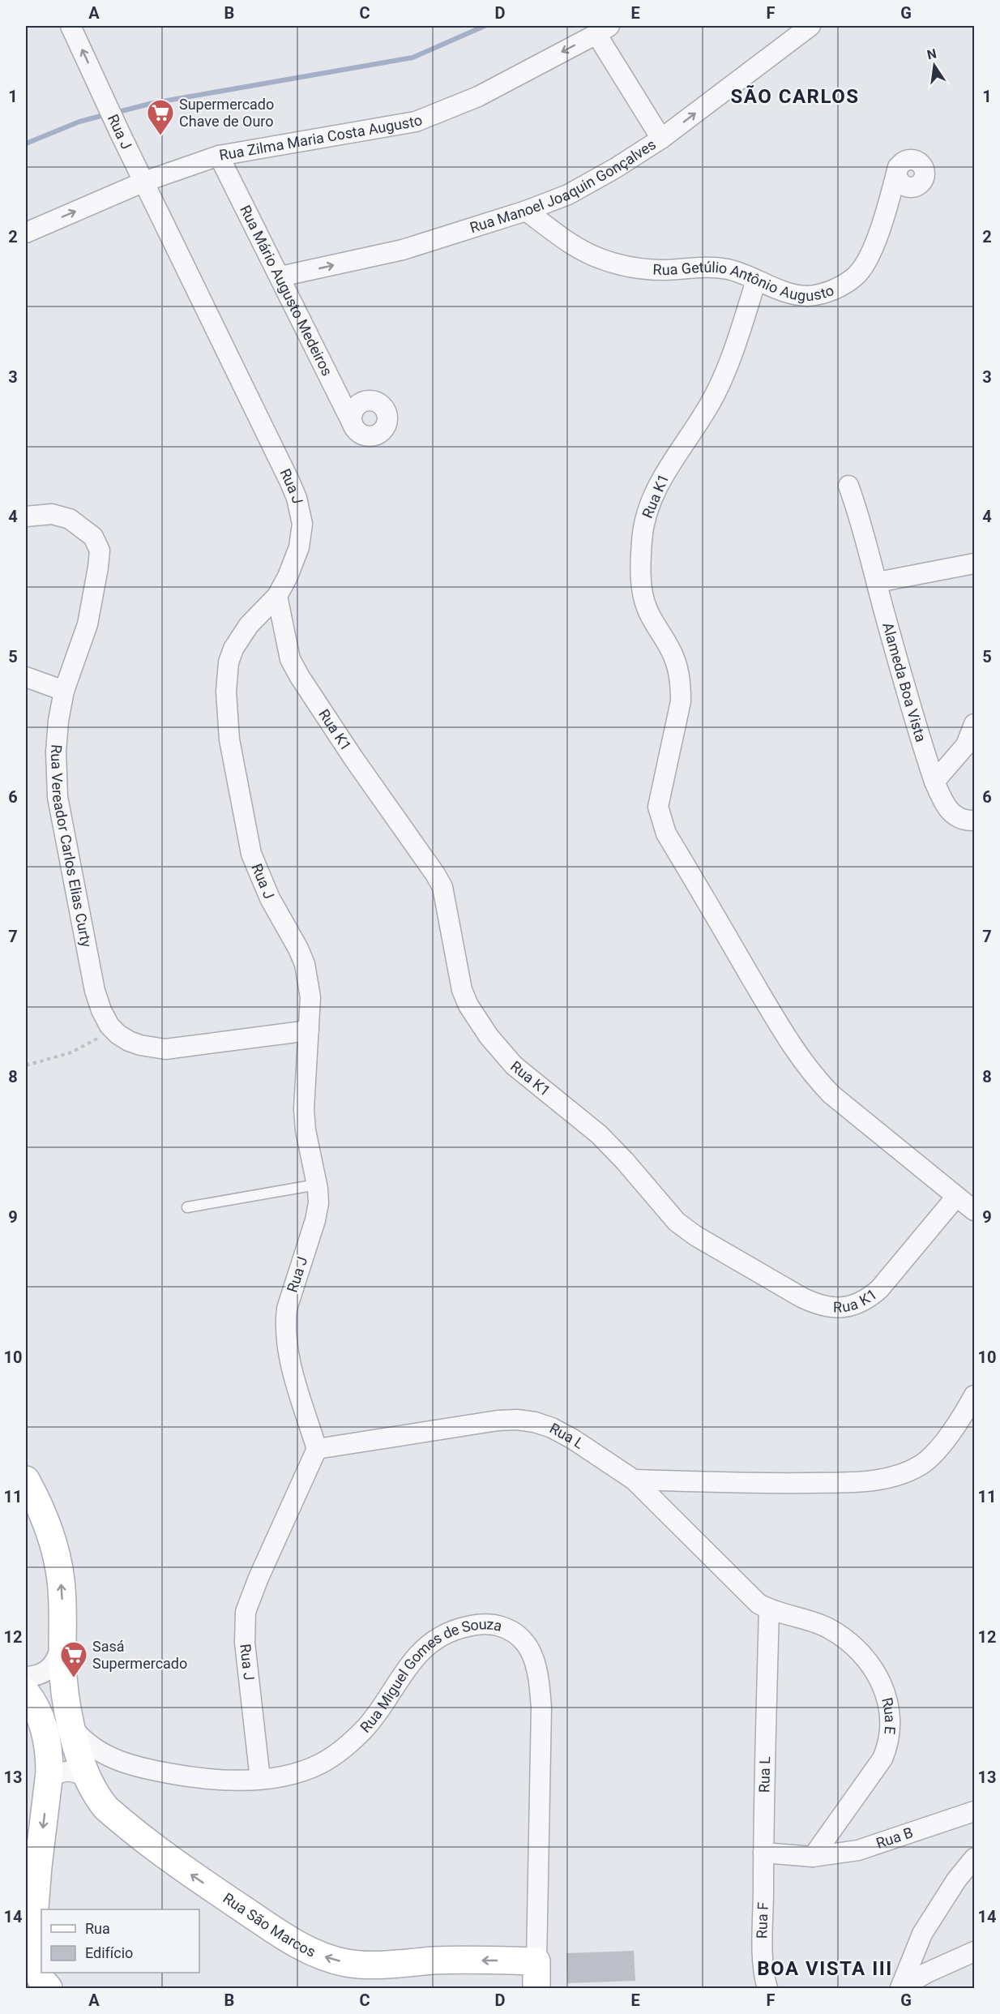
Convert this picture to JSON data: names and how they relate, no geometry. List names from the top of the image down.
{
  "streets": {
    "street": [
      "Rua J",
      "Rua Zilma Maria Costa Augusto",
      "Rua Manoel Joaquin Gonçalves",
      "Rua Getúlio Antônio Augusto",
      "Rua Mário Augusto Medeiros",
      "Rua K1",
      "Alameda Boa Vista",
      "Rua Vereador Carlos Elias Curty",
      "Rua L",
      "Rua Miguel Gomes de Souza",
      "Rua E",
      "Rua B",
      "Rua F",
      "Rua São Marcos"
    ]
  },
  "crossings": [
    ["Rua J", "Rua Zilma Maria Costa Augusto"],
    ["Rua J", "Rua K1"],
    ["Rua J", "Rua Vereador Carlos Elias Curty"],
    ["Rua J", "Rua L"],
    ["Rua J", "Rua Miguel Gomes de Souza"],
    ["Rua Zilma Maria Costa Augusto", "Rua Mário Augusto Medeiros"],
    ["Rua Manoel Joaquin Gonçalves", "Rua Getúlio Antônio Augusto"],
    ["Rua Manoel Joaquin Gonçalves", "Rua Mário Augusto Medeiros"],
    ["Rua Getúlio Antônio Augusto", "Rua K1"],
    ["Rua L", "Rua E"],
    ["Rua L", "Rua F"],
    ["Rua Miguel Gomes de Souza", "Rua São Marcos"],
    ["Rua E", "Rua B"]
  ],
  "one_way": ["Rua Manoel Joaquin Gonçalves", "Rua São Marcos"],
  "districts": ["SÃO CARLOS", "BOA VISTA III"],
  "places": {
    "supermarket": ["Supermercado Chave de Ouro", "Sasá Supermercado"]
  },
  "legend": ["Rua", "Edifício"],
  "north": "top",
  "grid": {
    "columns": [
      "A",
      "B",
      "C",
      "D",
      "E",
      "F",
      "G"
    ],
    "rows": [
      "1",
      "2",
      "3",
      "4",
      "5",
      "6",
      "7",
      "8",
      "9",
      "10",
      "11",
      "12",
      "13",
      "14"
    ]
  }
}
